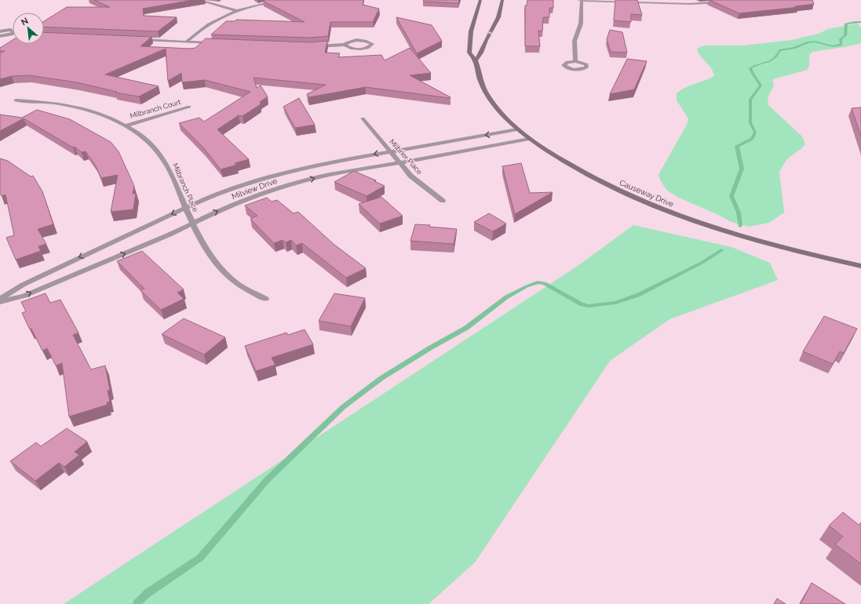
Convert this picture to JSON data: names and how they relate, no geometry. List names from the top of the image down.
{
  "streets": {
    "street": [
      "Milbranch Court",
      "Milbrier Place",
      "Milbranch Place",
      "Milview Drive",
      "Causeway Drive"
    ]
  },
  "crossings": [
    ["Milbranch Court", "Milbranch Place"],
    ["Milbrier Place", "Milview Drive"],
    ["Milbranch Place", "Milview Drive"],
    ["Milview Drive", "Causeway Drive"]
  ],
  "north": "top left"
}
